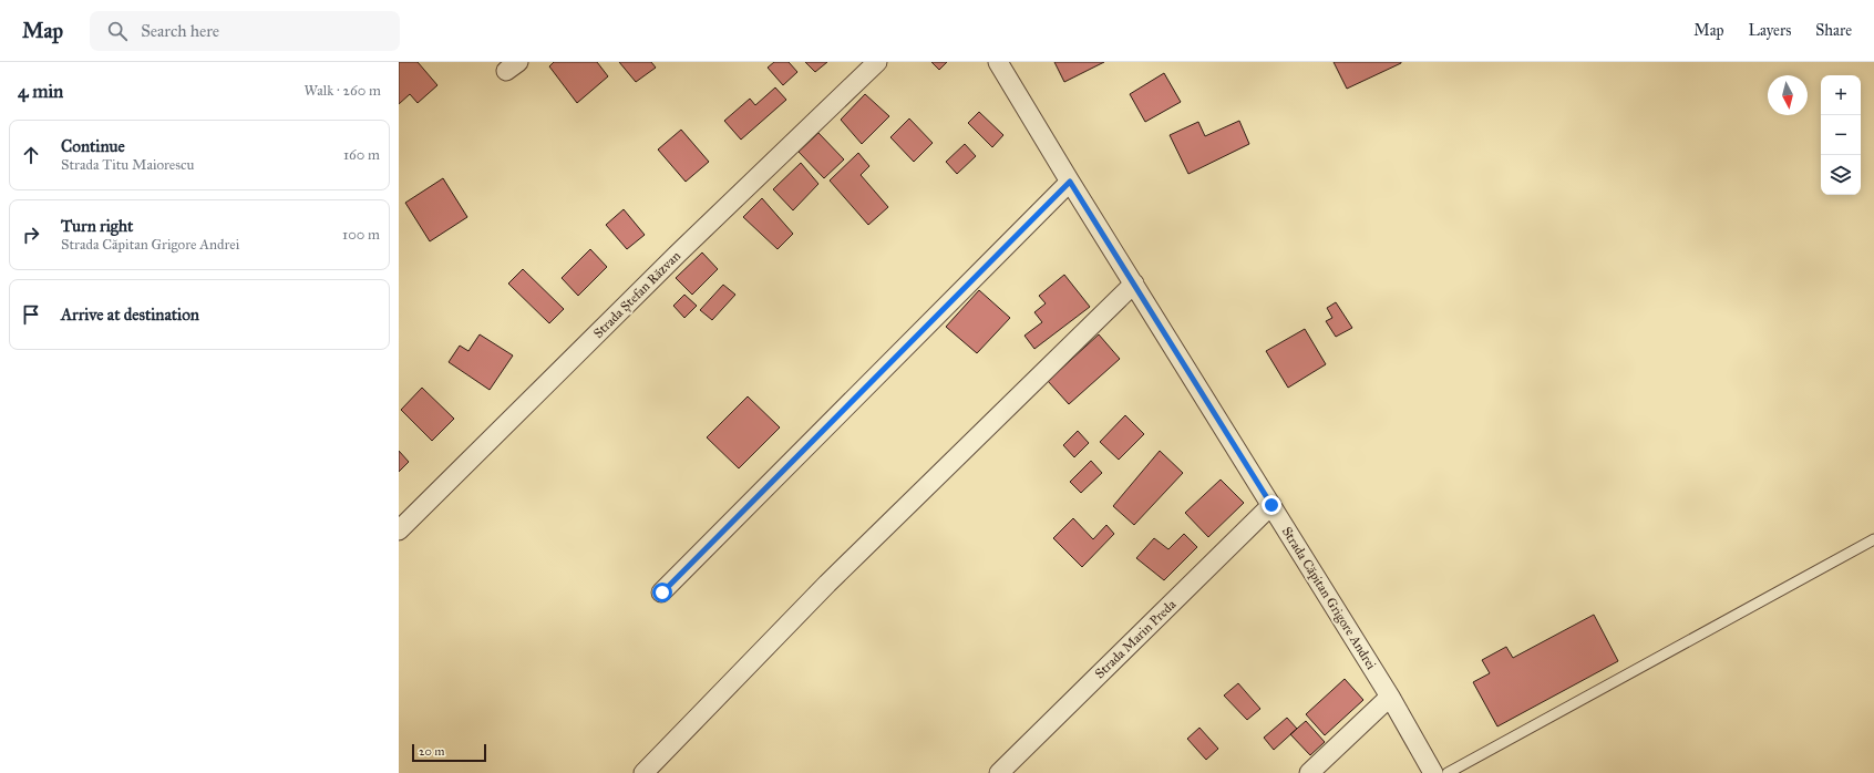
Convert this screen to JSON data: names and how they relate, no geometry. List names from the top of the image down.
{
  "streets": {
    "street": ["Strada Ștefan Răzvan", "Strada Căpitan Grigore Andrei", "Strada Marin Preda"]
  },
  "crossings": [
    ["Strada Căpitan Grigore Andrei", "Strada Marin Preda"]
  ],
  "scale_bar": "20 m",
  "north": "bottom",
  "page": {
    "header": "Map",
    "search": "Search here",
    "nav": ["Map", "Layers", "Share"],
    "heading": ["4 min", "Walk · 260 m"],
    "map_buttons": ["+", "−"],
    "list": [
      ["Continue", "Strada Titu Maiorescu", "160 m"],
      ["Turn right", "Strada Căpitan Grigore Andrei", "100 m"],
      "Arrive at destination"
    ],
    "scale": "20 m"
  }
}
